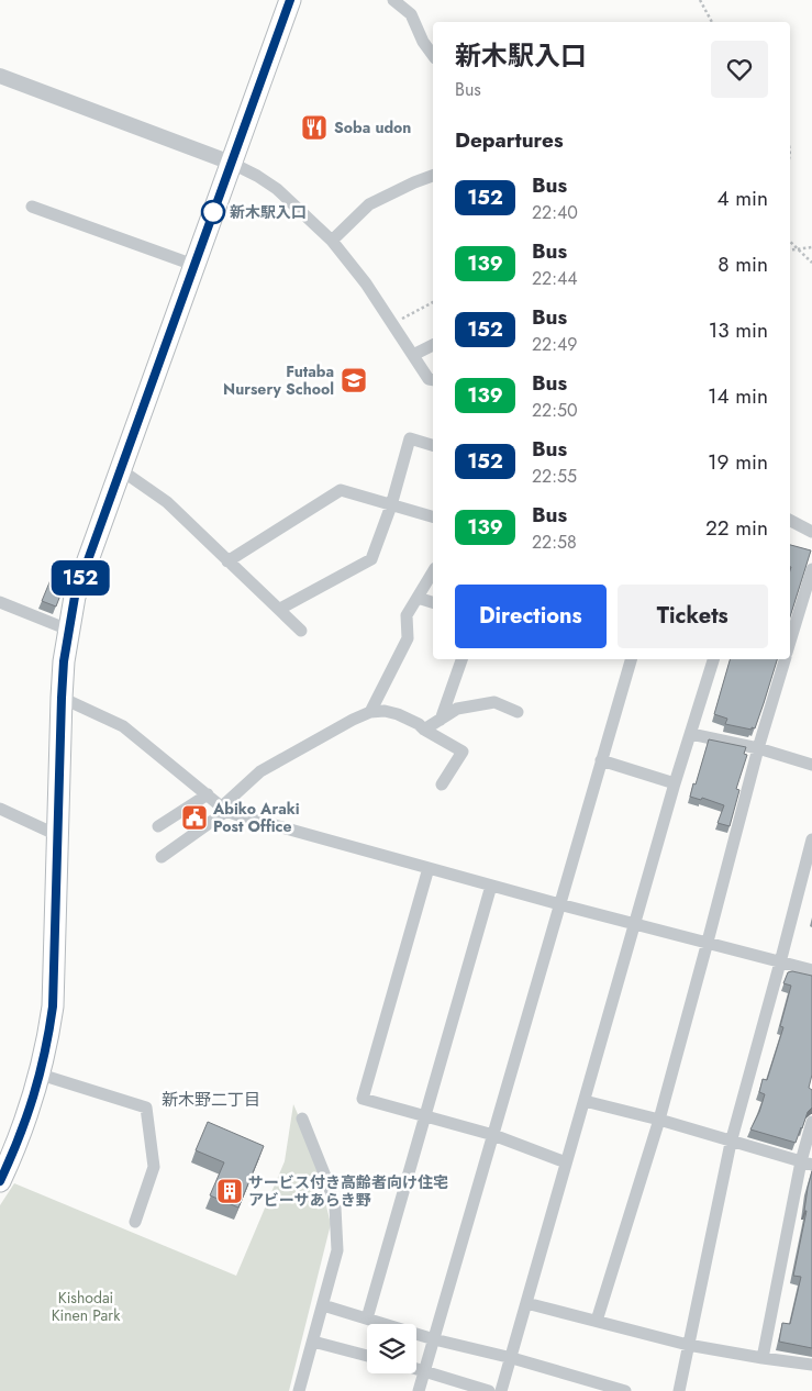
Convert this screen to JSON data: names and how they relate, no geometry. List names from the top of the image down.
{
  "districts": ["新木野二丁目"],
  "parks": ["Kishodai Kinen Park"],
  "places": {
    "restaurant": ["Soba udon"],
    "other": ["新木駅入口"],
    "school or university": ["Futaba Nursery School"],
    "public building": ["Abiko Araki Post Office"],
    "building": ["サービス付き高齢者向け住宅 アビーサあらき野"]
  },
  "lines": ["bus line 152"],
  "page": {
    "on_map": "152",
    "heading": [
      ["新木駅入口", "Bus"],
      "Departures"
    ],
    "list": [
      {
        "mark": "152",
        "name": "Bus",
        "note": "22:40",
        "value": "4 min"
      },
      {
        "mark": "139",
        "name": "Bus",
        "note": "22:44",
        "value": "8 min"
      },
      {
        "mark": "152",
        "name": "Bus",
        "note": "22:49",
        "value": "13 min"
      },
      {
        "mark": "139",
        "name": "Bus",
        "note": "22:50",
        "value": "14 min"
      },
      {
        "mark": "152",
        "name": "Bus",
        "note": "22:55",
        "value": "19 min"
      },
      {
        "mark": "139",
        "name": "Bus",
        "note": "22:58",
        "value": "22 min"
      }
    ],
    "buttons": ["Directions", "Tickets"]
  }
}
